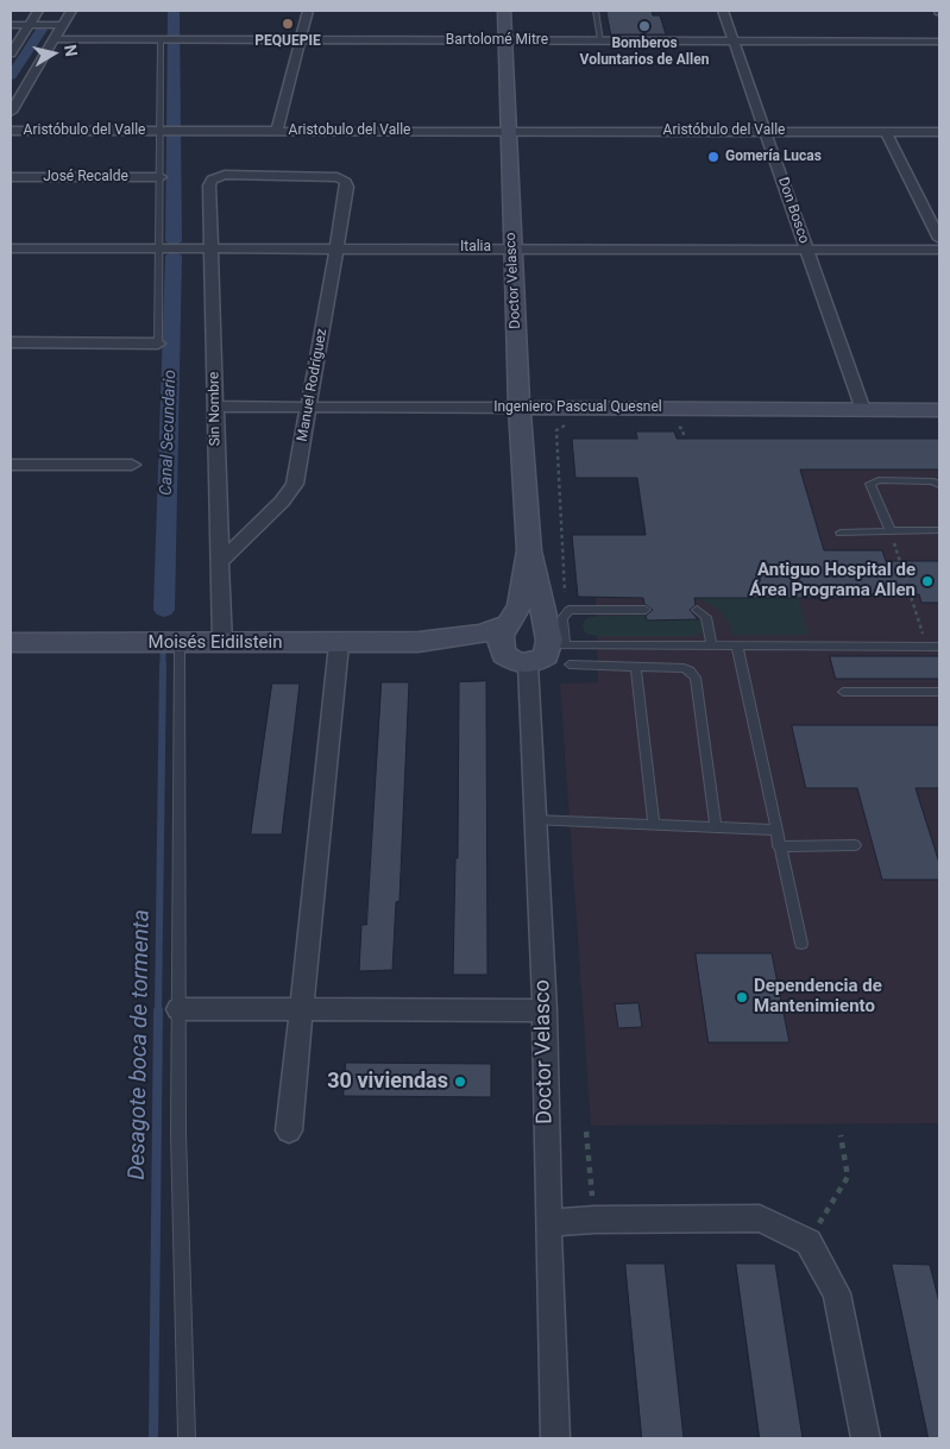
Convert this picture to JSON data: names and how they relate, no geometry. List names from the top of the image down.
{
  "streets": {
    "main road": ["Doctor Velasco", "Ingeniero Pascual Quesnel", "Moisés Eidilstein"],
    "street": [
      "Bartolomé Mitre",
      "Aristóbulo del Valle",
      "Aristobulo del Valle",
      "José Recalde",
      "Don Bosco",
      "Italia",
      "Manuel Rodríguez",
      "Sin Nombre"
    ]
  },
  "crossings": [
    ["Bartolomé Mitre", "Don Bosco"],
    ["Bartolomé Mitre", "Doctor Velasco"],
    ["Aristóbulo del Valle", "Aristobulo del Valle"],
    ["Aristóbulo del Valle", "Don Bosco"],
    ["Aristóbulo del Valle", "Doctor Velasco"],
    ["Aristobulo del Valle", "Doctor Velasco"],
    ["Don Bosco", "Italia"],
    ["Don Bosco", "Ingeniero Pascual Quesnel"],
    ["Italia", "Doctor Velasco"],
    ["Italia", "Manuel Rodríguez"],
    ["Italia", "Sin Nombre"],
    ["Doctor Velasco", "Ingeniero Pascual Quesnel"],
    ["Doctor Velasco", "Moisés Eidilstein"],
    ["Manuel Rodríguez", "Ingeniero Pascual Quesnel"],
    ["Manuel Rodríguez", "Sin Nombre"],
    ["Ingeniero Pascual Quesnel", "Sin Nombre"],
    ["Sin Nombre", "Moisés Eidilstein"]
  ],
  "water": ["Canal Secundario", "Desagote boca de tormenta"],
  "places": [
    "PEQUEPIE",
    "Bomberos Voluntarios de Allen",
    "Gomería Lucas",
    "Antiguo Hospital de Área Programa Allen",
    "Dependencia de Mantenimiento",
    "30 viviendas"
  ],
  "north": "right"
}
